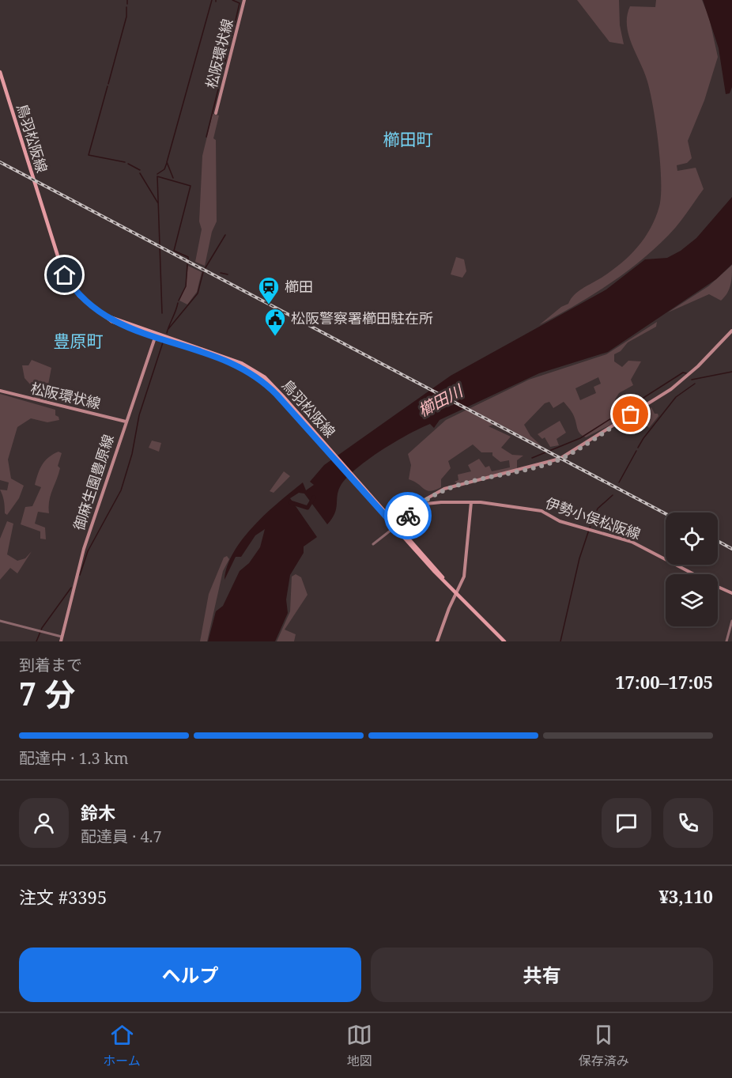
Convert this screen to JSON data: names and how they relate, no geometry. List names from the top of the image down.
{
  "streets": {
    "main road": [
      "松阪環状線",
      "鳥羽松阪線",
      "御麻生園豊原線",
      "伊勢小俣松阪線"
    ]
  },
  "crossings": [
    ["松阪環状線", "御麻生園豊原線"],
    ["鳥羽松阪線", "御麻生園豊原線"]
  ],
  "districts": ["櫛田町", "豊原町"],
  "water": ["櫛田川"],
  "places": {
    "station": ["櫛田"],
    "public building": ["松阪警察署櫛田駐在所"]
  },
  "page": {
    "heading": ["7 分", "到着まで", "17:00–17:05"],
    "panel": [
      "鈴木",
      "配達員 · 4.7",
      "注文 #3395",
      "¥3,110"
    ],
    "bar": "配達中 · 1.3 km",
    "buttons": ["ヘルプ", "共有"],
    "tabs": ["ホーム", "地図", "保存済み"]
  }
}
